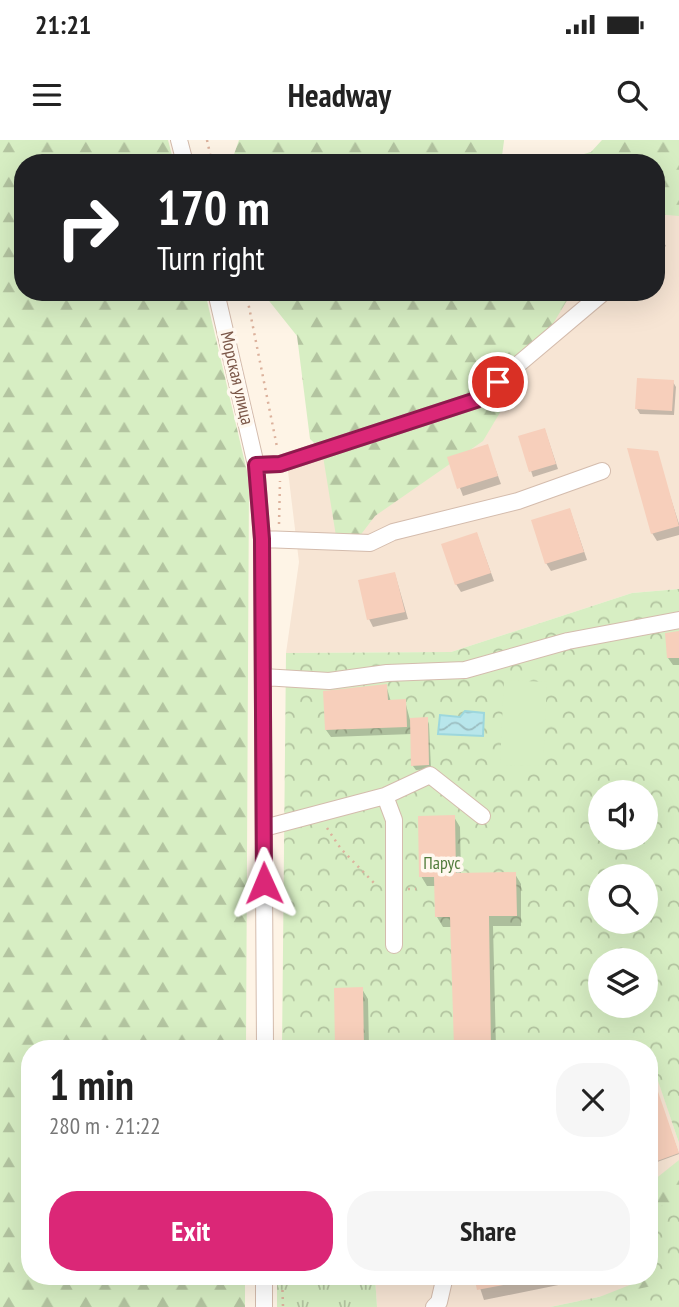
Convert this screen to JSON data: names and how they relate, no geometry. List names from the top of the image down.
{
  "streets": {
    "street": ["Морская улица"]
  },
  "parks": ["Парус"],
  "page": {
    "status": "21:21",
    "header": "Headway",
    "turn": ["170 m", "Turn right"],
    "heading": ["1 min", "280 m · 21:22"],
    "buttons": ["Exit", "Share"]
  }
}
